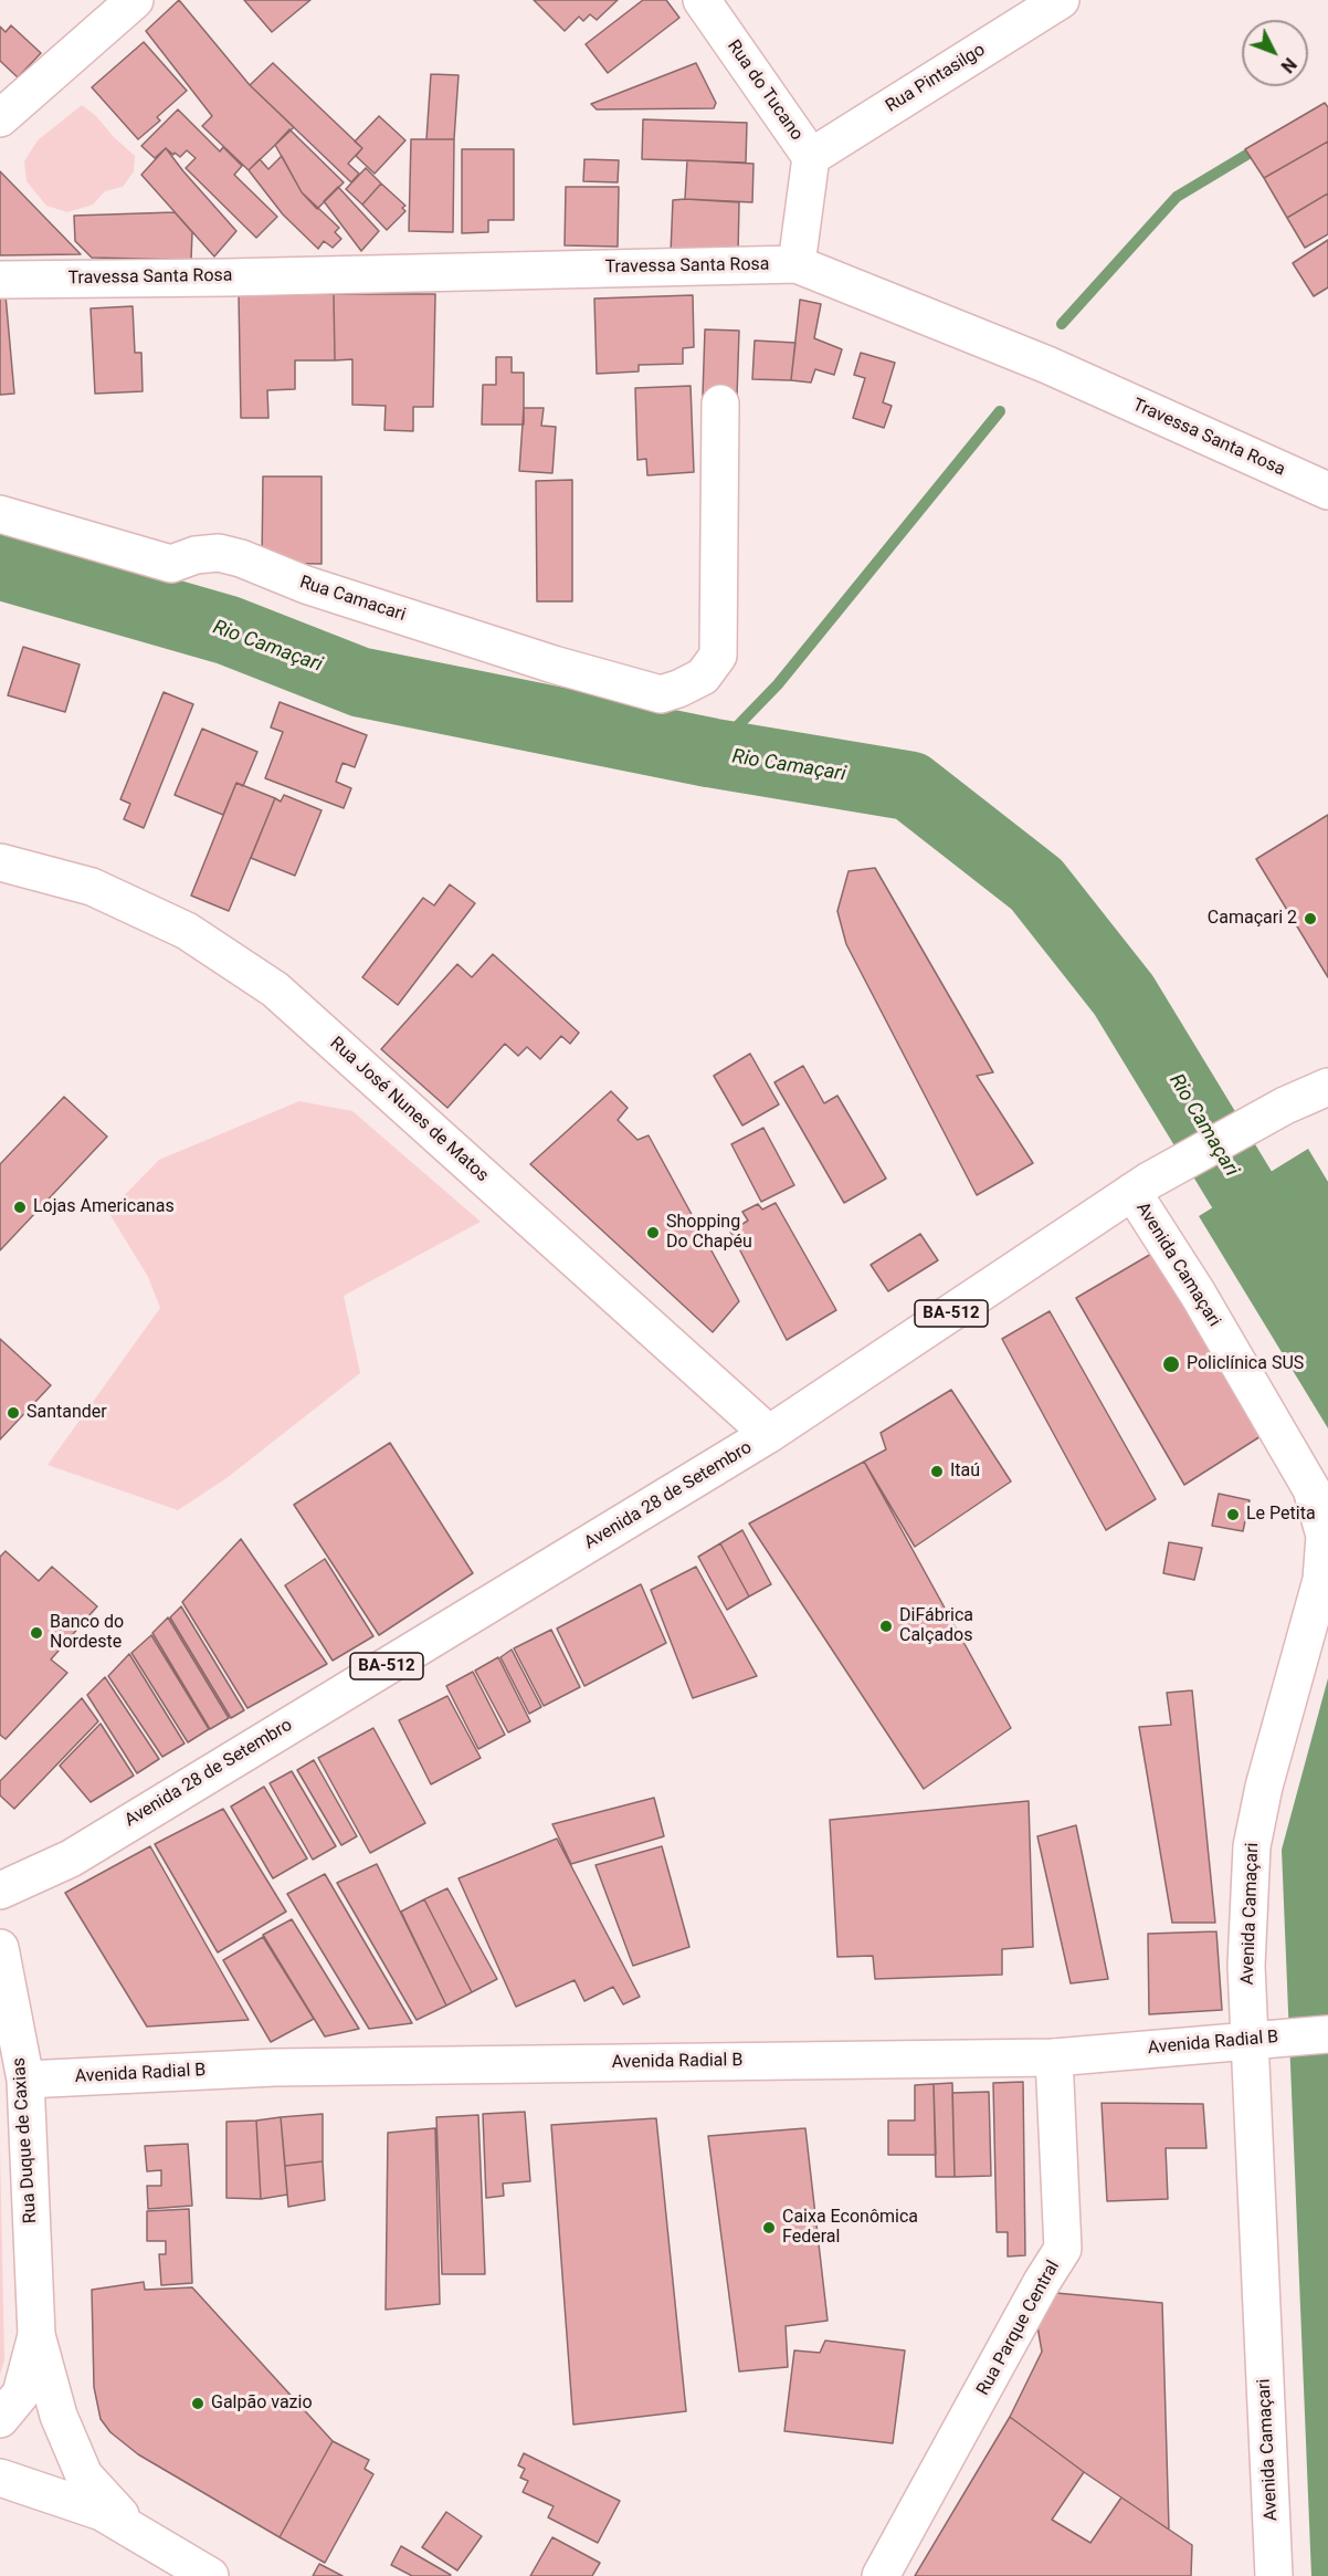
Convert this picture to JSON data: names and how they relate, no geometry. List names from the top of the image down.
{
  "streets": {
    "street": [
      "Rua Pintasilgo",
      "Rua do Tucano",
      "Travessa Santa Rosa",
      "Rua Camacari",
      "Rua José Nunes de Matos",
      "Avenida Camaçari",
      "BA-512",
      "Avenida 28 de Setembro",
      "Avenida Radial B",
      "Rua Duque de Caxias",
      "Rua Parque Central"
    ]
  },
  "crossings": [
    ["Rua Pintasilgo", "Rua do Tucano"],
    ["Rua do Tucano", "Travessa Santa Rosa"],
    ["Rua José Nunes de Matos", "Avenida 28 de Setembro"],
    ["Avenida Camaçari", "Avenida 28 de Setembro"],
    ["Avenida Camaçari", "Avenida Radial B"],
    ["Avenida Radial B", "Rua Duque de Caxias"],
    ["Avenida Radial B", "Rua Parque Central"]
  ],
  "water": ["Rio Camaçari"],
  "places": [
    "Camaçari 2",
    "Lojas Americanas",
    "Shopping Do Chapéu",
    "Policlínica SUS",
    "Santander",
    "Itaú",
    "Le Petita",
    "DiFábrica Calçados",
    "Banco do Nordeste",
    "Caixa Econômica Federal",
    "Galpão vazio"
  ],
  "north": "bottom right"
}
